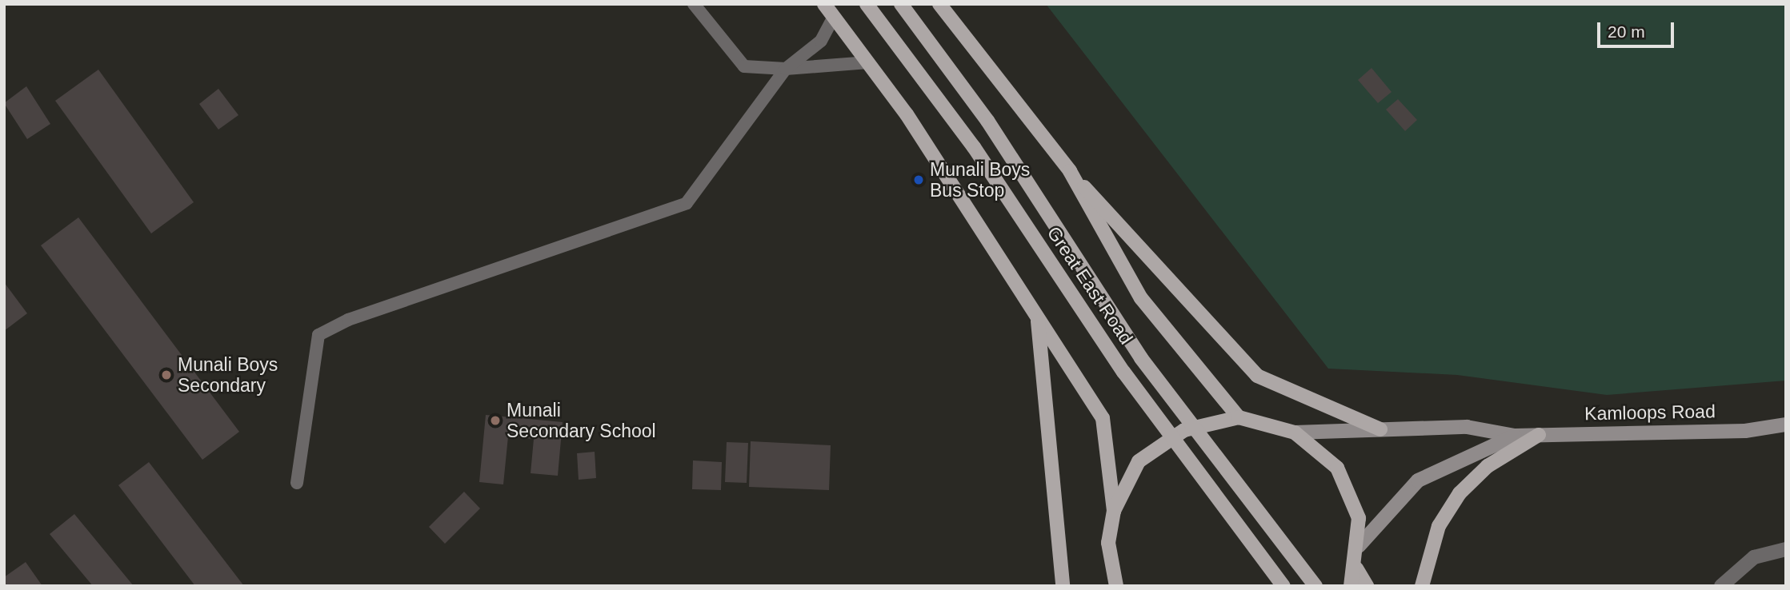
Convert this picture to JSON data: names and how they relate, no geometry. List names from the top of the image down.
{
  "streets": {
    "main road": ["Great East Road", "Kamloops Road"]
  },
  "places": ["Munali Boys Bus Stop", "Munali Boys Secondary", "Munali Secondary School"],
  "scale_bar": "20 m"
}
